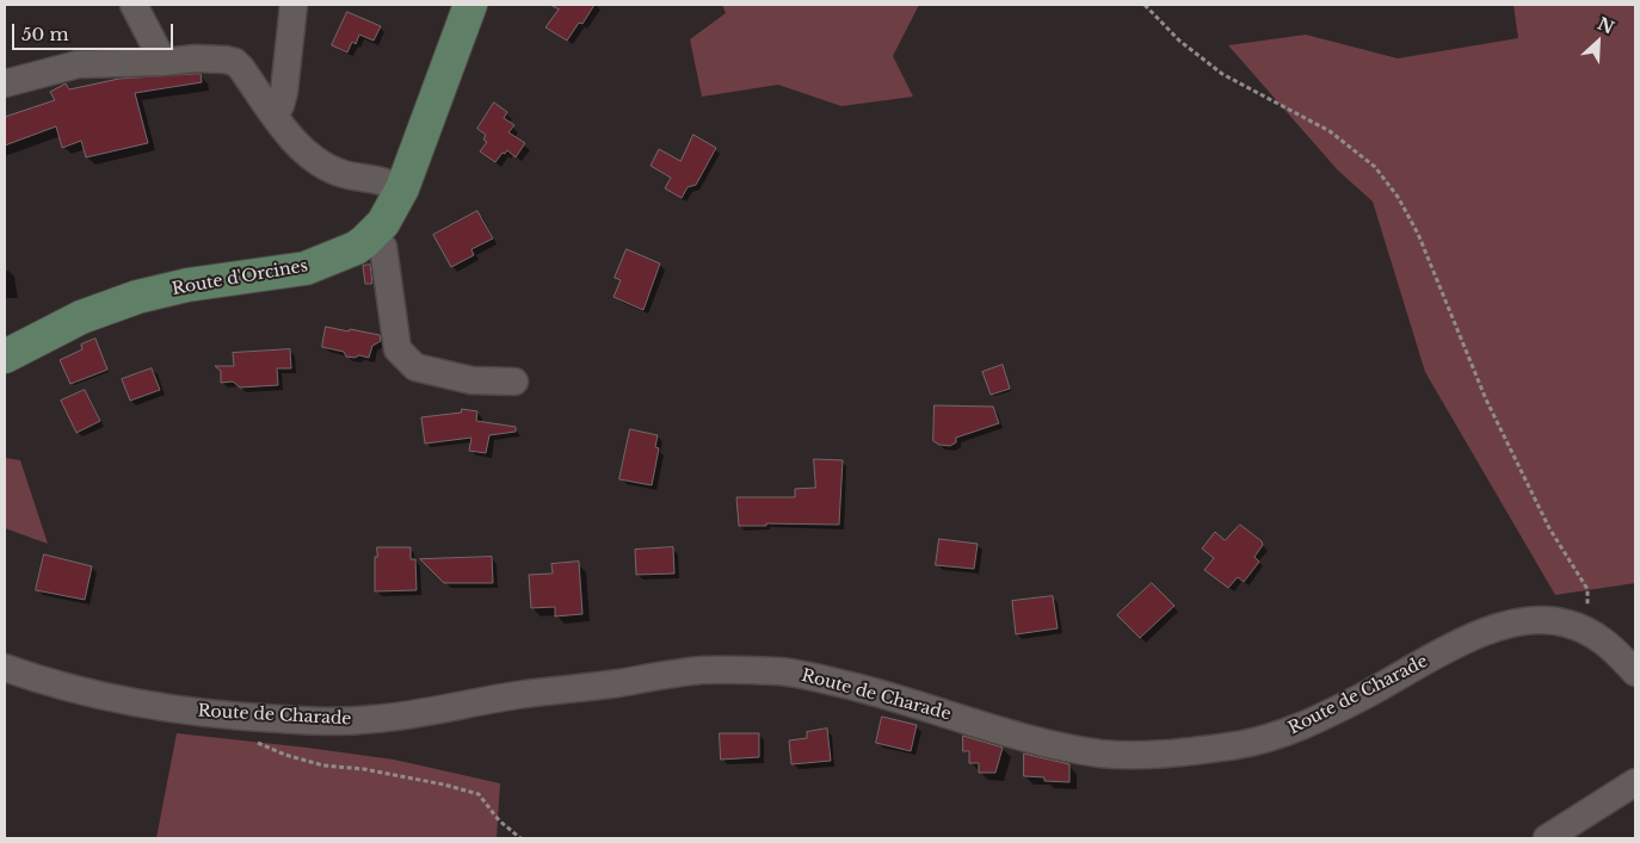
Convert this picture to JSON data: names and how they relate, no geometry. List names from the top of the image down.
{
  "streets": {
    "main road": ["Route d'Orcines"],
    "street": ["Route de Charade"]
  },
  "scale_bar": "50 m",
  "north": "top right"
}
